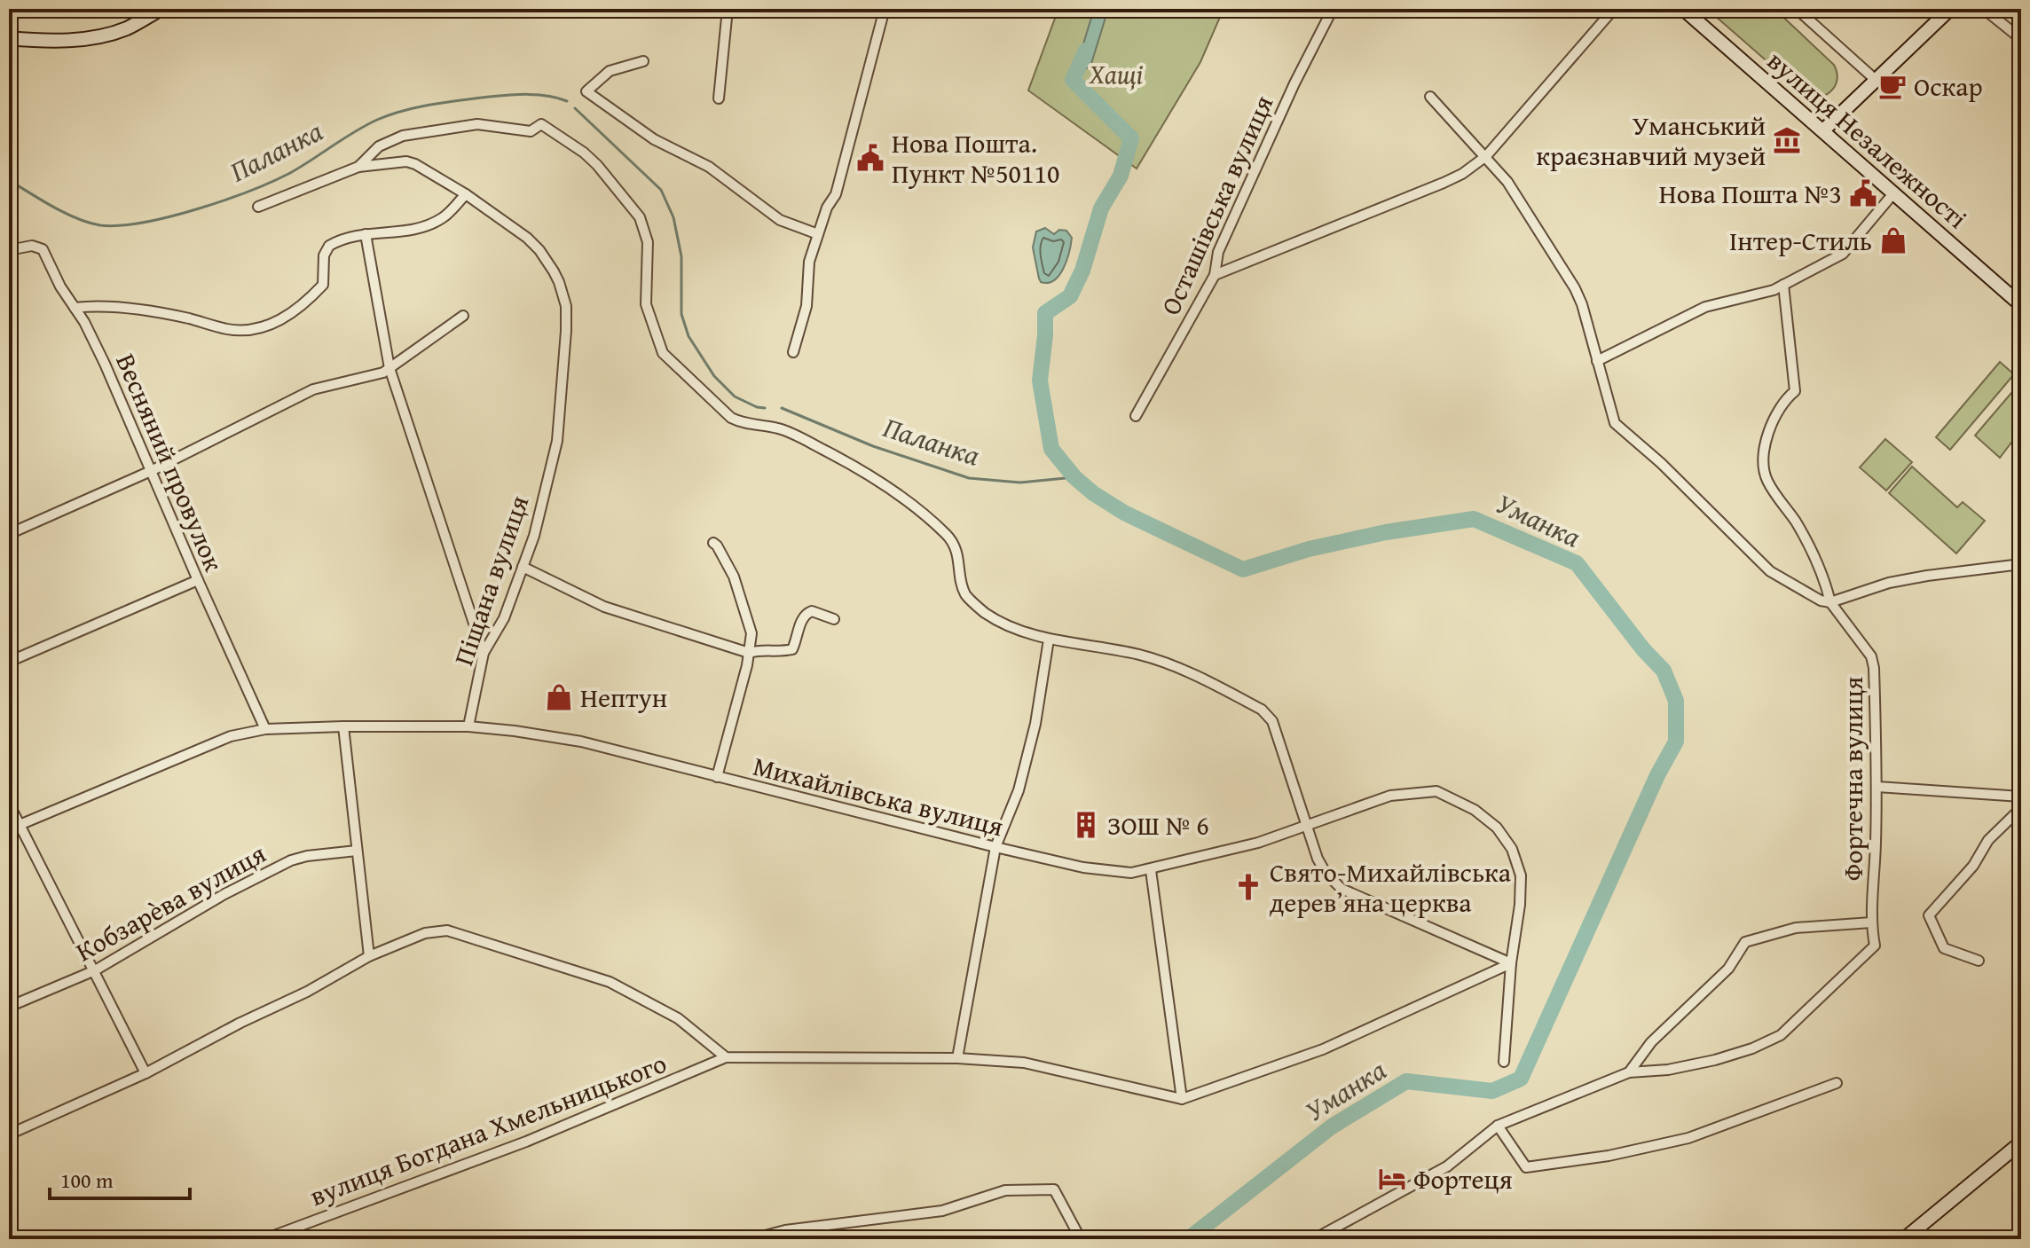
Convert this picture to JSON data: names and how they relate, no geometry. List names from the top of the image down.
{
  "streets": {
    "main road": ["вулиця Незалежності"],
    "street": [
      "Осташівська вулиця",
      "Весняний провулок",
      "Піщана вулиця",
      "Фортечна вулиця",
      "Михайлівська вулиця",
      "Кобзарèва вулиця",
      "вулиця Богдана Хмельницького"
    ]
  },
  "crossings": [
    ["Весняний провулок", "Михайлівська вулиця"],
    ["Піщана вулиця", "Михайлівська вулиця"]
  ],
  "water": ["Паланка", "Уманка"],
  "parks": ["Хащі"],
  "places": {
    "cafe": ["Оскар"],
    "museum": ["Уманський краєзнавчий музей"],
    "public building": ["Нова Пошта. Пункт №50110", "Нова Пошта №3"],
    "shop": ["Інтер-Стиль", "Нептун"],
    "building": ["ЗОШ № 6"],
    "church": ["Свято-Михайлівська деревʼяна церква"],
    "hotel": ["Фортеця"]
  },
  "scale_bar": "100 m"
}
